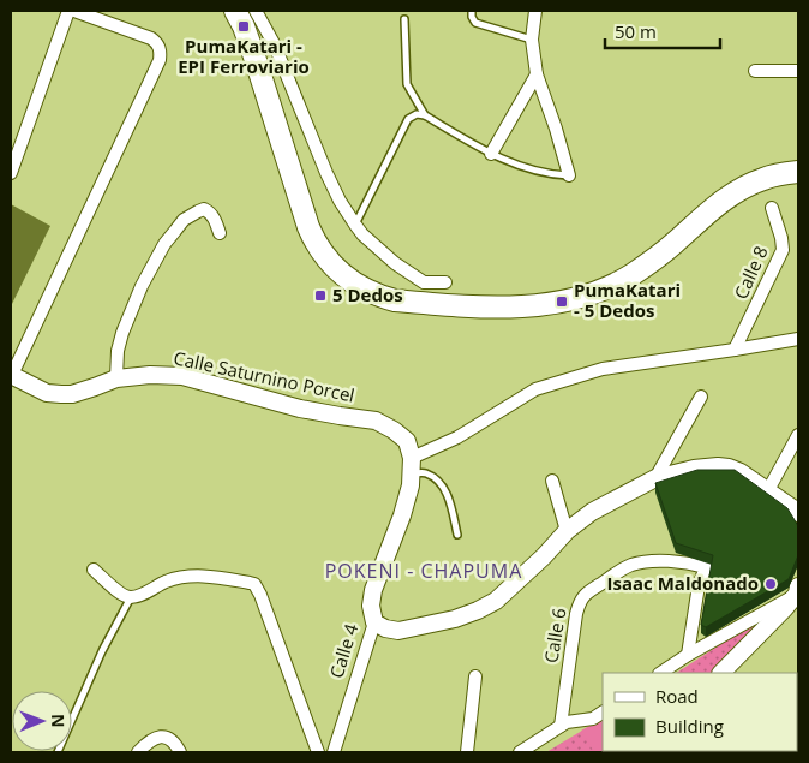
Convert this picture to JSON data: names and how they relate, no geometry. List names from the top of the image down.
{
  "streets": {
    "street": [
      "Calle 8",
      "Calle Saturnino Porcel",
      "Calle 6",
      "Calle 4"
    ]
  },
  "crossings": [
    ["Calle Saturnino Porcel", "Calle 4"]
  ],
  "districts": ["POKENI - CHAPUMA"],
  "places": {
    "transit": ["PumaKatari - EPI Ferroviario", "5 Dedos", "PumaKatari - 5 Dedos"],
    "other": ["Isaac Maldonado"]
  },
  "legend": ["Road", "Building"],
  "scale_bar": "50 m",
  "north": "right"
}
